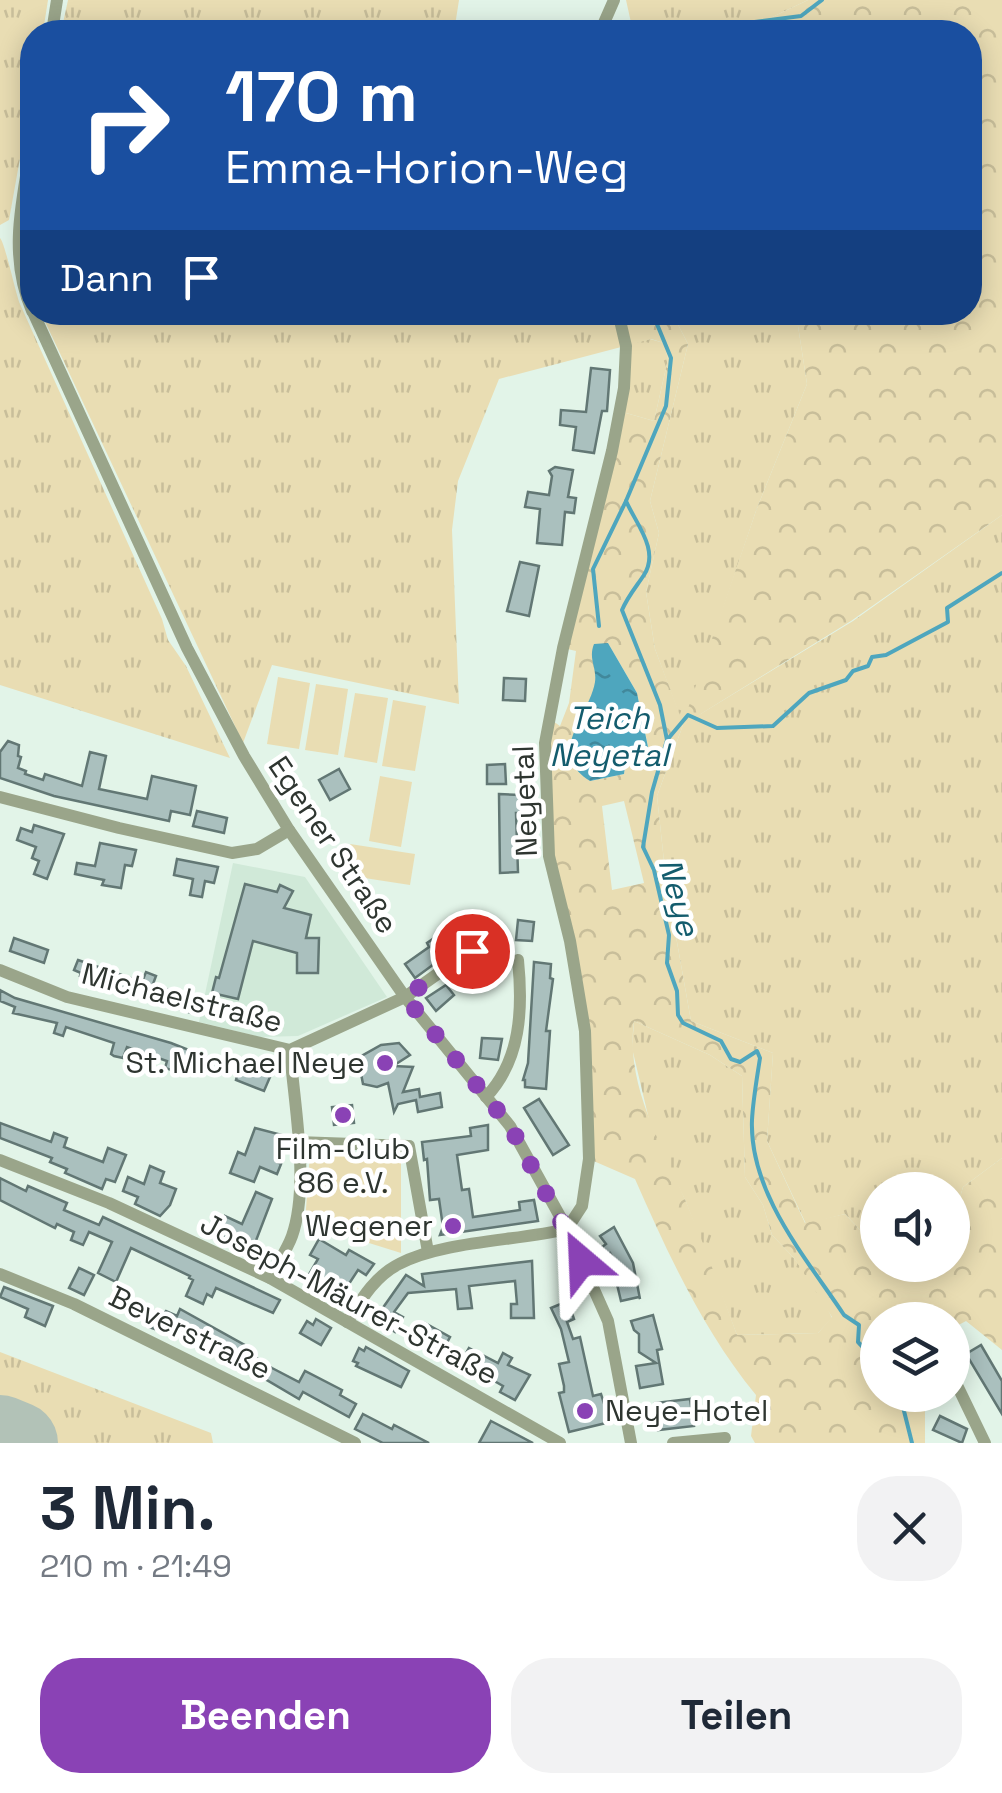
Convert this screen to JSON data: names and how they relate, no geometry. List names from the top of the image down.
{
  "streets": {
    "street": [
      "Neyetal",
      "Egener Straße",
      "Michaelstraße",
      "Joseph-Mäurer-Straße",
      "Beverstraße"
    ]
  },
  "crossings": [
    ["Neyetal", "Egener Straße"],
    ["Egener Straße", "Michaelstraße"]
  ],
  "water": ["Teich Neyetal", "Neye"],
  "places": [
    "St. Michael Neye",
    "Film-Club 86 e.V.",
    "Wegener",
    "Neye-Hotel"
  ],
  "page": {
    "turn": ["170 m", "Emma-Horion-Weg"],
    "then": "Dann",
    "heading": ["3 Min.", "210 m · 21:49"],
    "buttons": ["Beenden", "Teilen"]
  }
}
